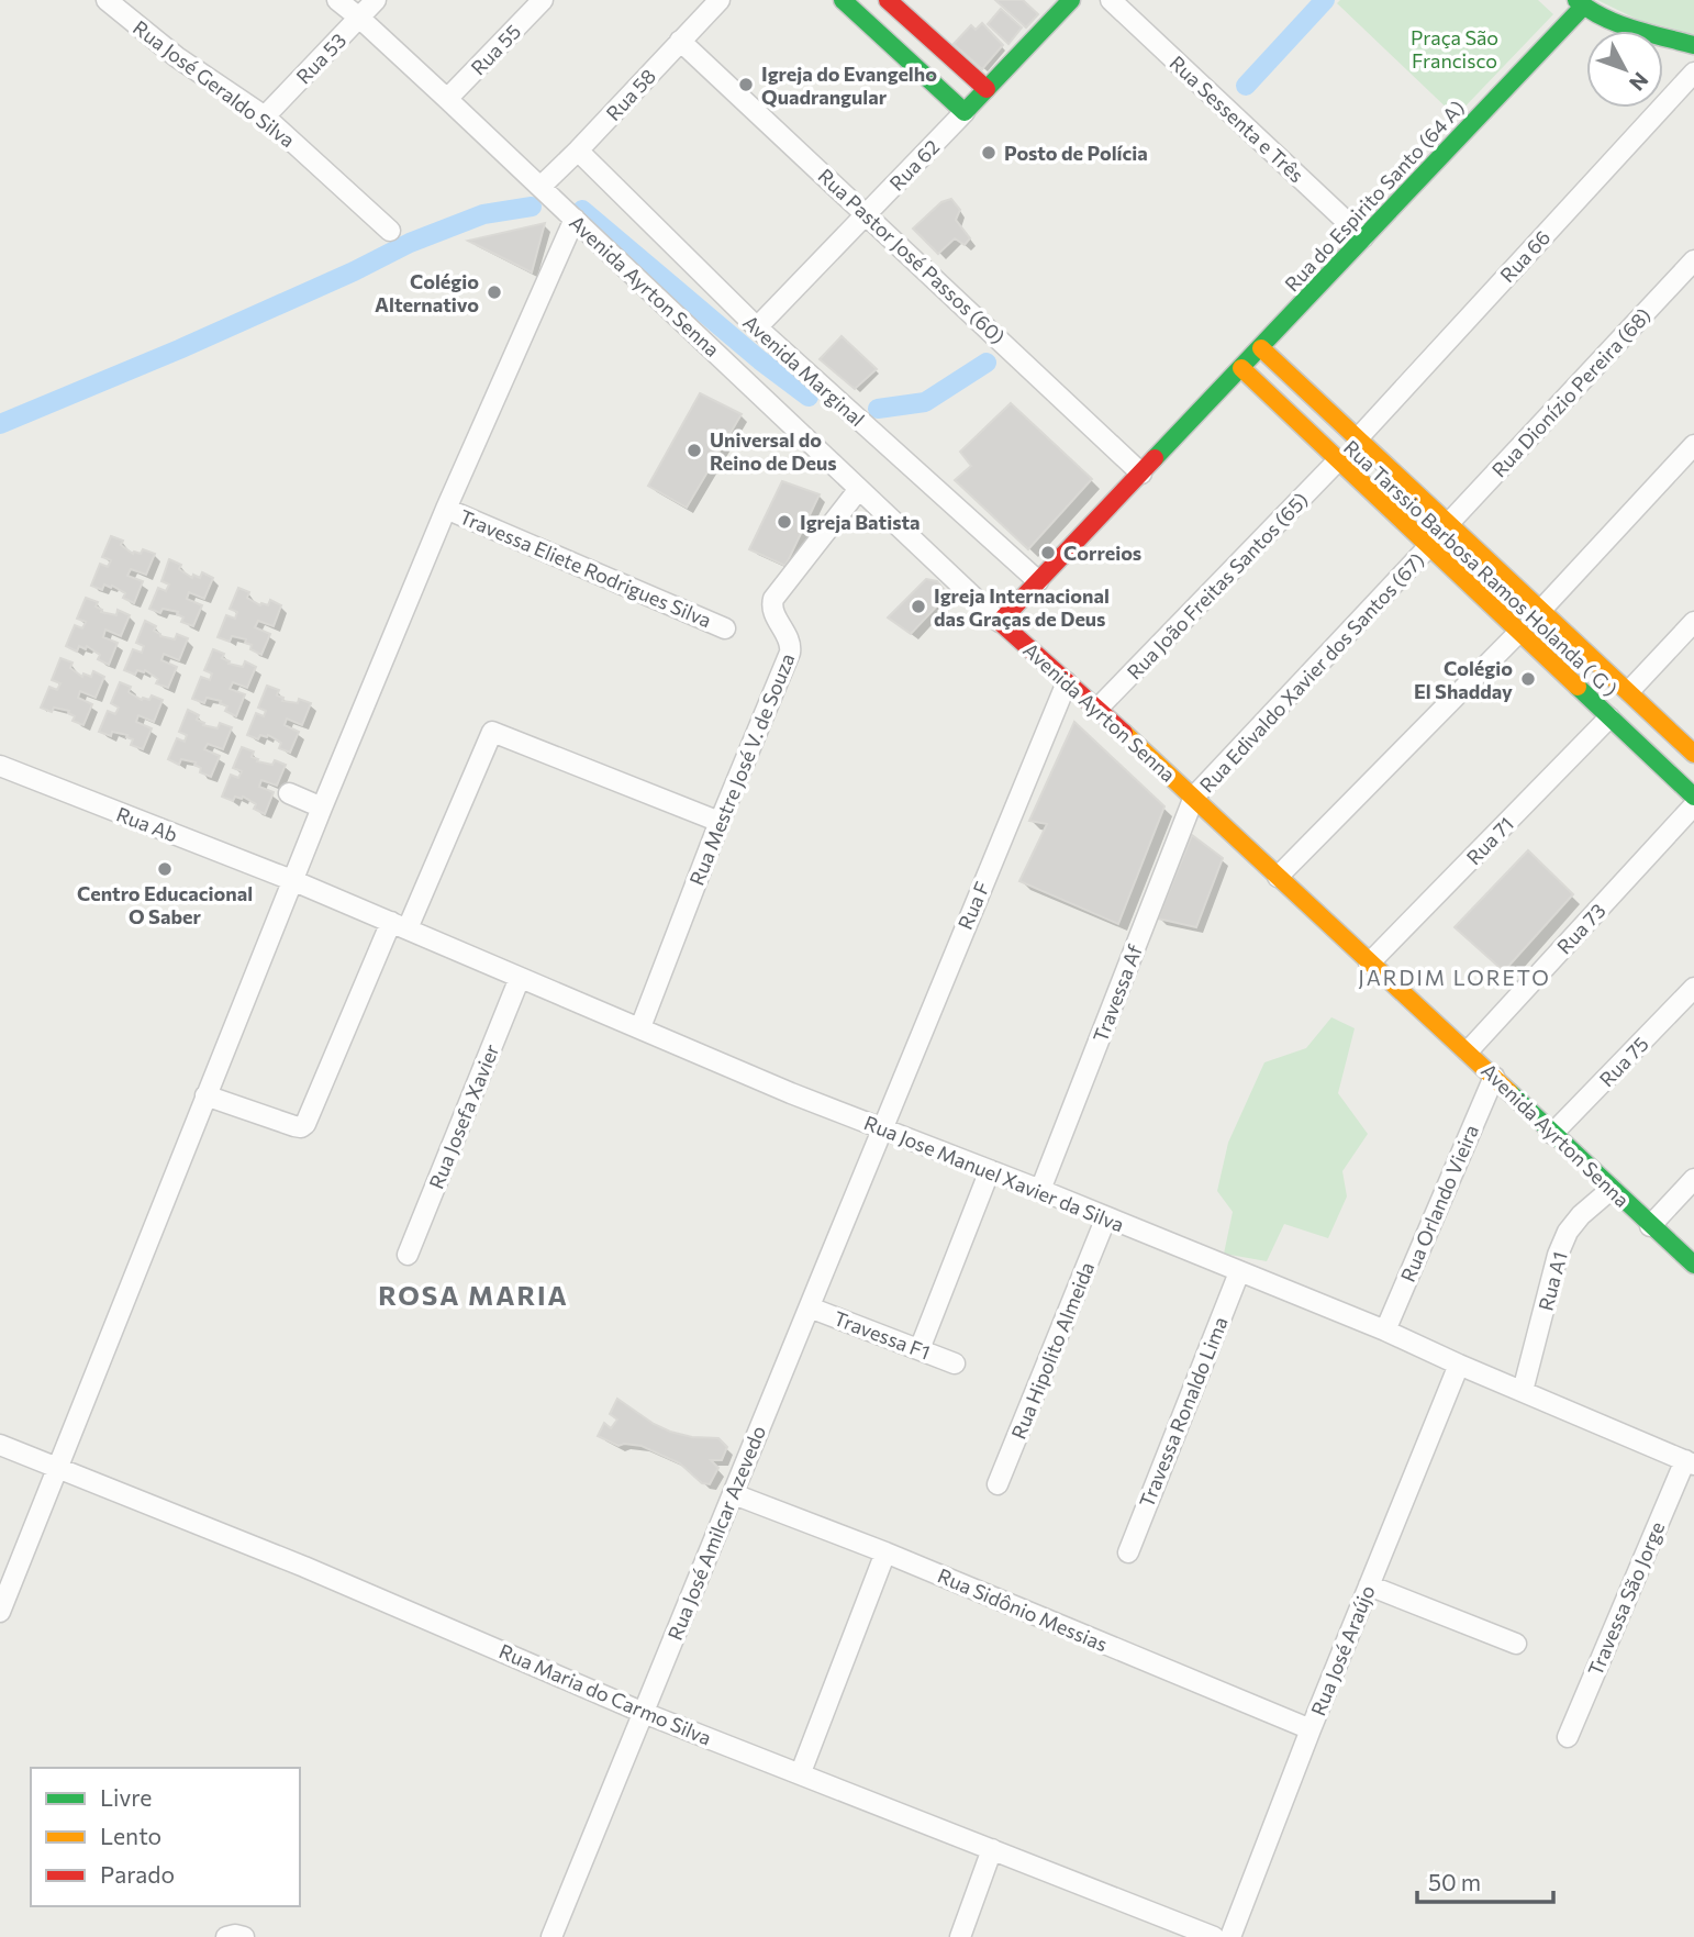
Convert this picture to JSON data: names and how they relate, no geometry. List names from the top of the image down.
{
  "streets": {
    "street": [
      "Rua 55",
      "Rua 53",
      "Rua José Geraldo Silva",
      "Rua 58",
      "Rua Sessenta e Três",
      "Rua 62",
      "Rua do Espirito Santo (64 A)",
      "Rua Pastor José Passos (60)",
      "Rua 66",
      "Avenida Ayrton Senna",
      "Avenida Marginal",
      "Rua Dionízio Pereira (68)",
      "Travessa Eliete Rodrigues Silva",
      "Rua Tarssio Barbosa Ramos Holanda ( G )",
      "Rua João Freitas Santos (65)",
      "Rua Edivaldo Xavier dos Santos (67)",
      "Rua Mestre José V. de Souza",
      "Rua Ab",
      "Rua 71",
      "Rua F",
      "Rua 73",
      "Travessa Af",
      "Rua 75",
      "Rua Josefa Xavier",
      "Rua Jose Manuel Xavier da Silva",
      "Rua Orlando Vieira",
      "Rua A1",
      "Travessa F1",
      "Rua Hipolito Almeida",
      "Travessa Ronaldo Lima",
      "Rua José Amilcar Azevedo",
      "Travessa São Jorge",
      "Rua Sidônio Messias",
      "Rua José Araújo",
      "Rua Maria do Carmo Silva"
    ]
  },
  "crossings": [
    ["Rua 55", "Avenida Ayrton Senna"],
    ["Rua 53", "Rua José Geraldo Silva"],
    ["Rua 53", "Avenida Ayrton Senna"],
    ["Rua 58", "Rua Pastor José Passos (60)"],
    ["Rua 58", "Avenida Ayrton Senna"],
    ["Rua 58", "Avenida Marginal"],
    ["Rua Sessenta e Três", "Rua do Espirito Santo (64 A)"],
    ["Rua 62", "Rua Pastor José Passos (60)"],
    ["Rua 62", "Avenida Marginal"],
    ["Rua do Espirito Santo (64 A)", "Rua Pastor José Passos (60)"],
    ["Rua do Espirito Santo (64 A)", "Avenida Ayrton Senna"],
    ["Rua do Espirito Santo (64 A)", "Avenida Marginal"],
    ["Rua do Espirito Santo (64 A)", "Rua Tarssio Barbosa Ramos Holanda ( G )"],
    ["Rua 66", "Rua Tarssio Barbosa Ramos Holanda ( G )"],
    ["Avenida Ayrton Senna", "Rua João Freitas Santos (65)"],
    ["Avenida Ayrton Senna", "Rua Edivaldo Xavier dos Santos (67)"],
    ["Avenida Ayrton Senna", "Rua Mestre José V. de Souza"],
    ["Avenida Ayrton Senna", "Rua 71"],
    ["Avenida Ayrton Senna", "Rua F"],
    ["Avenida Ayrton Senna", "Rua 73"],
    ["Avenida Ayrton Senna", "Travessa Af"],
    ["Avenida Ayrton Senna", "Rua 75"],
    ["Avenida Ayrton Senna", "Rua Orlando Vieira"],
    ["Avenida Ayrton Senna", "Rua A1"],
    ["Rua Dionízio Pereira (68)", "Rua Tarssio Barbosa Ramos Holanda ( G )"],
    ["Rua Tarssio Barbosa Ramos Holanda ( G )", "Rua João Freitas Santos (65)"],
    ["Rua Tarssio Barbosa Ramos Holanda ( G )", "Rua Edivaldo Xavier dos Santos (67)"],
    ["Rua Tarssio Barbosa Ramos Holanda ( G )", "Rua 71"],
    ["Rua Edivaldo Xavier dos Santos (67)", "Travessa Af"],
    ["Rua Mestre José V. de Souza", "Rua Jose Manuel Xavier da Silva"],
    ["Rua Ab", "Rua Jose Manuel Xavier da Silva"],
    ["Rua F", "Rua Jose Manuel Xavier da Silva"],
    ["Rua F", "Rua José Amilcar Azevedo"],
    ["Travessa Af", "Rua Jose Manuel Xavier da Silva"],
    ["Rua Josefa Xavier", "Rua Jose Manuel Xavier da Silva"],
    ["Rua Jose Manuel Xavier da Silva", "Rua Orlando Vieira"],
    ["Rua Jose Manuel Xavier da Silva", "Rua A1"],
    ["Rua Jose Manuel Xavier da Silva", "Rua Hipolito Almeida"],
    ["Rua Jose Manuel Xavier da Silva", "Travessa Ronaldo Lima"],
    ["Rua Jose Manuel Xavier da Silva", "Rua José Amilcar Azevedo"],
    ["Rua Jose Manuel Xavier da Silva", "Travessa São Jorge"],
    ["Rua Jose Manuel Xavier da Silva", "Rua José Araújo"],
    ["Travessa F1", "Rua José Amilcar Azevedo"],
    ["Rua José Amilcar Azevedo", "Rua Sidônio Messias"],
    ["Rua José Amilcar Azevedo", "Rua Maria do Carmo Silva"],
    ["Rua Sidônio Messias", "Rua José Araújo"]
  ],
  "districts": ["JARDIM LORETO", "ROSA MARIA"],
  "parks": ["Praça São Francisco"],
  "places": [
    "Igreja do Evangelho Quadrangular",
    "Posto de Polícia",
    "Colégio Alternativo",
    "Universal do Reino de Deus",
    "Igreja Batista",
    "Correios",
    "Igreja Internacional das Graças de Deus",
    "Colégio El Shadday",
    "Centro Educacional O Saber"
  ],
  "legend": ["Livre", "Lento", "Parado"],
  "scale_bar": "50 m",
  "north": "bottom right"
}
